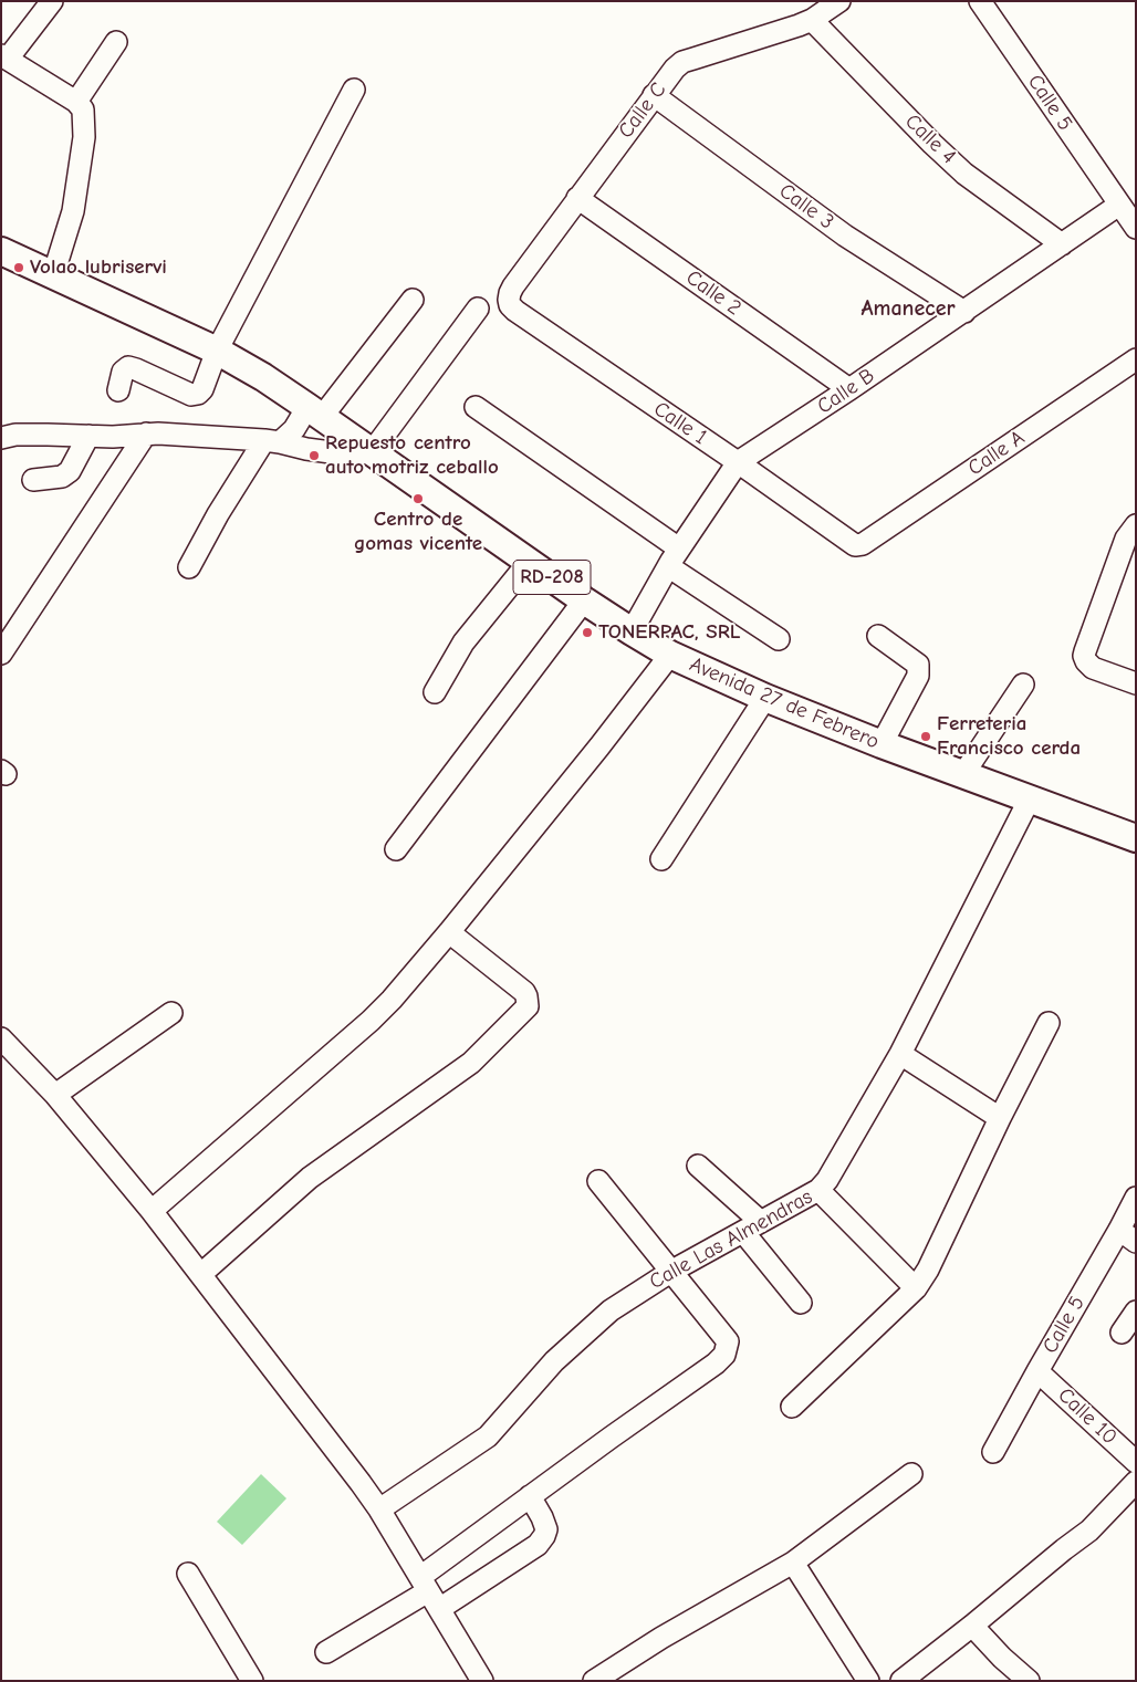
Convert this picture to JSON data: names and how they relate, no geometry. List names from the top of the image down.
{
  "streets": {
    "main road": ["RD-208", "Avenida 27 de Febrero"],
    "street": [
      "Calle 5",
      "Calle C",
      "Calle 4",
      "Calle 3",
      "Calle 2",
      "Calle B",
      "Calle 1",
      "Calle A",
      "Calle Las Almendras",
      "Calle 10"
    ]
  },
  "crossings": [
    ["Calle 5", "Calle B"],
    ["Calle 5", "Calle 10"],
    ["Calle C", "Calle 4"],
    ["Calle C", "Calle 3"],
    ["Calle C", "Calle 2"],
    ["Calle C", "Calle 1"],
    ["Calle 4", "Calle B"],
    ["Calle 3", "Calle B"],
    ["Calle 2", "Calle B"],
    ["Calle B", "Calle 1"],
    ["Calle B", "Avenida 27 de Febrero"],
    ["Calle 1", "Calle A"],
    ["Avenida 27 de Febrero", "Calle Las Almendras"]
  ],
  "districts": ["Amanecer"],
  "places": [
    "Volao lubriservi",
    "Repuesto centro auto motriz ceballo",
    "Centro de gomas vicente",
    "TONERPAC, SRL",
    "Ferreteria Francisco cerda"
  ]
}
